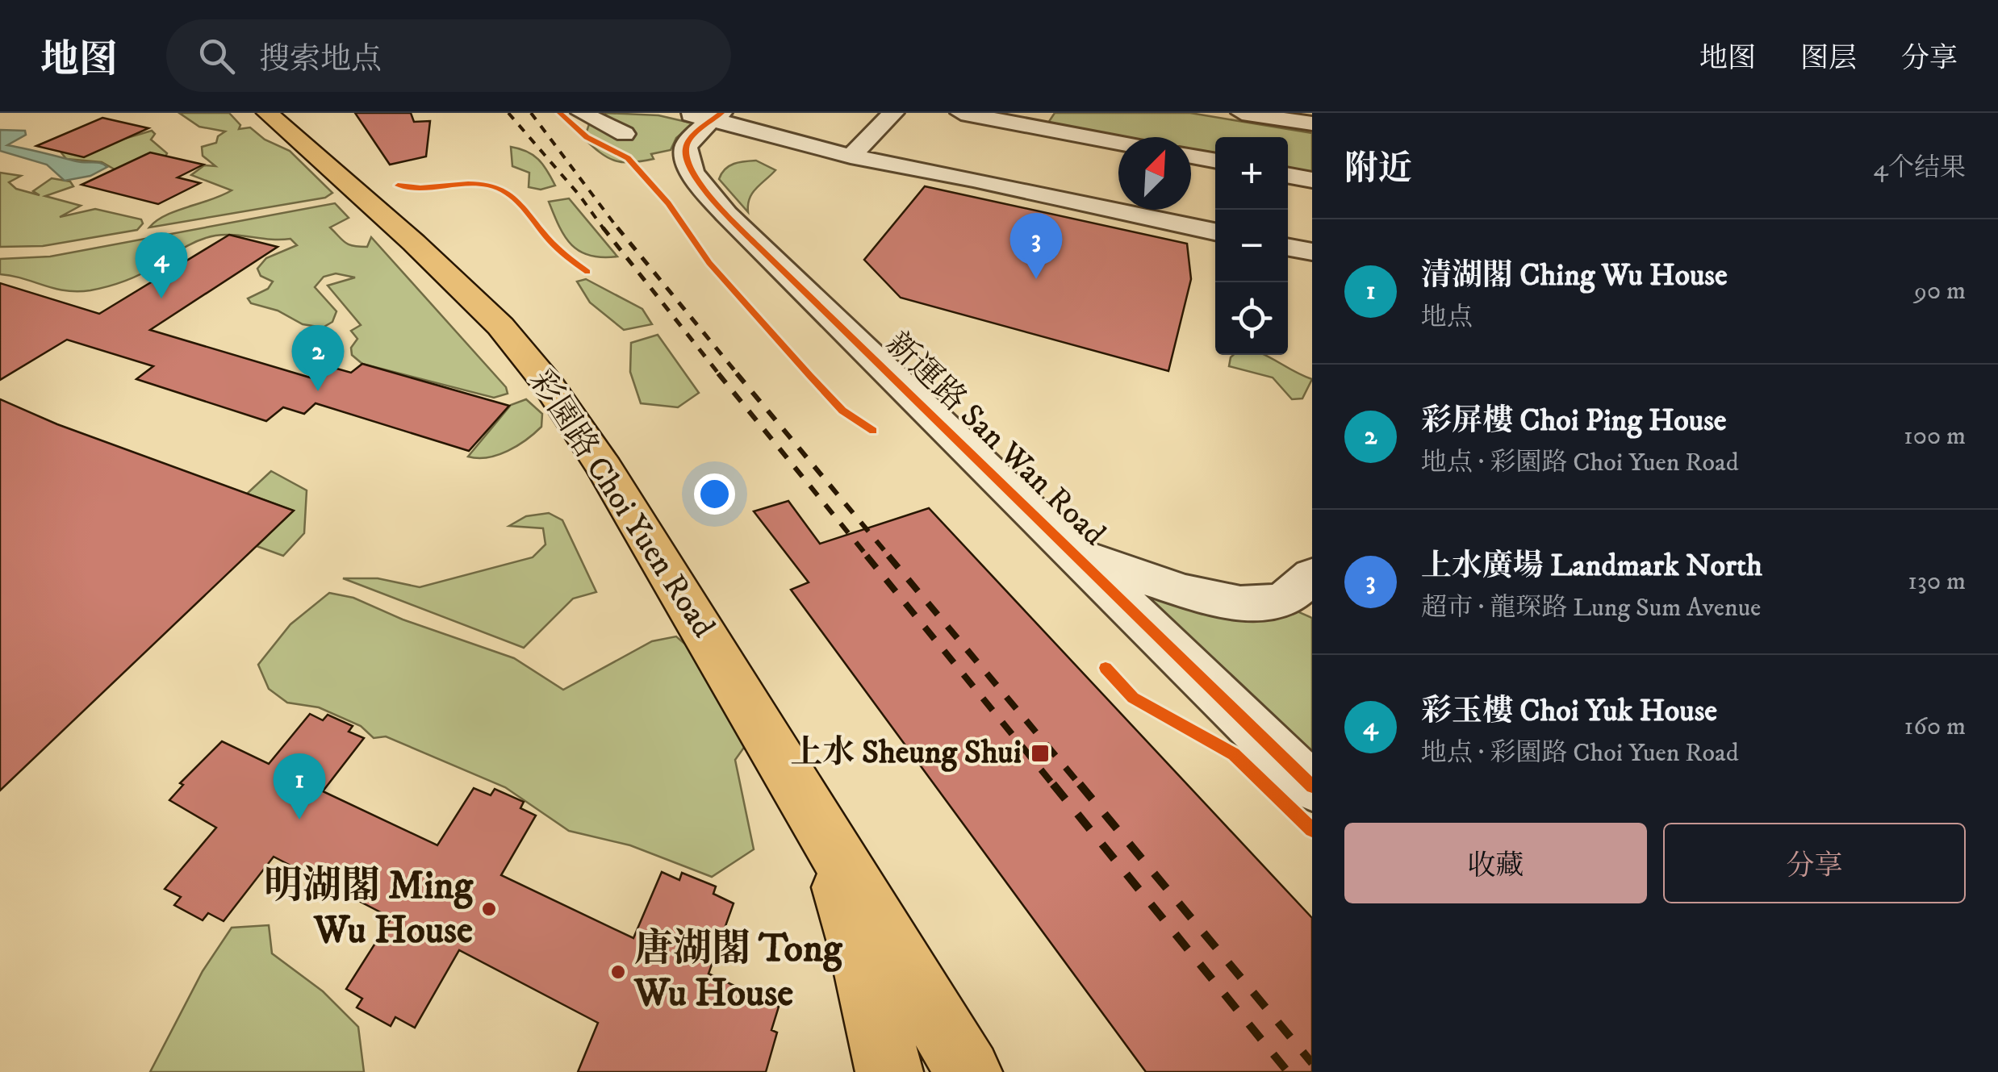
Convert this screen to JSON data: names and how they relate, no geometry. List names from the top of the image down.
{
  "streets": {
    "main road": ["彩園路 Choi Yuen Road"],
    "street": ["新運路 San Wan Road"]
  },
  "places": {
    "transit": ["上水 Sheung Shui"],
    "other": ["明湖閣 Ming Wu House", "唐湖閣 Tong Wu House"]
  },
  "north": "top right",
  "page": {
    "header": "地图",
    "search": "搜索地点",
    "nav": ["地图", "图层", "分享"],
    "heading": ["附近", "4个结果"],
    "map_buttons": ["+", "−"],
    "pins": [
      "3",
      "4",
      "2",
      "1"
    ],
    "list": [
      {
        "mark": "1",
        "name": "清湖閣 Ching Wu House",
        "note": "地点",
        "value": "90 m"
      },
      {
        "mark": "2",
        "name": "彩屏樓 Choi Ping House",
        "note": "地点 · 彩園路 Choi Yuen Road",
        "value": "100 m"
      },
      {
        "mark": "3",
        "name": "上水廣場 Landmark North",
        "note": "超市 · 龍琛路 Lung Sum Avenue",
        "value": "130 m"
      },
      {
        "mark": "4",
        "name": "彩玉樓 Choi Yuk House",
        "note": "地点 · 彩園路 Choi Yuen Road",
        "value": "160 m"
      }
    ],
    "buttons": ["收藏", "分享"]
  }
}
